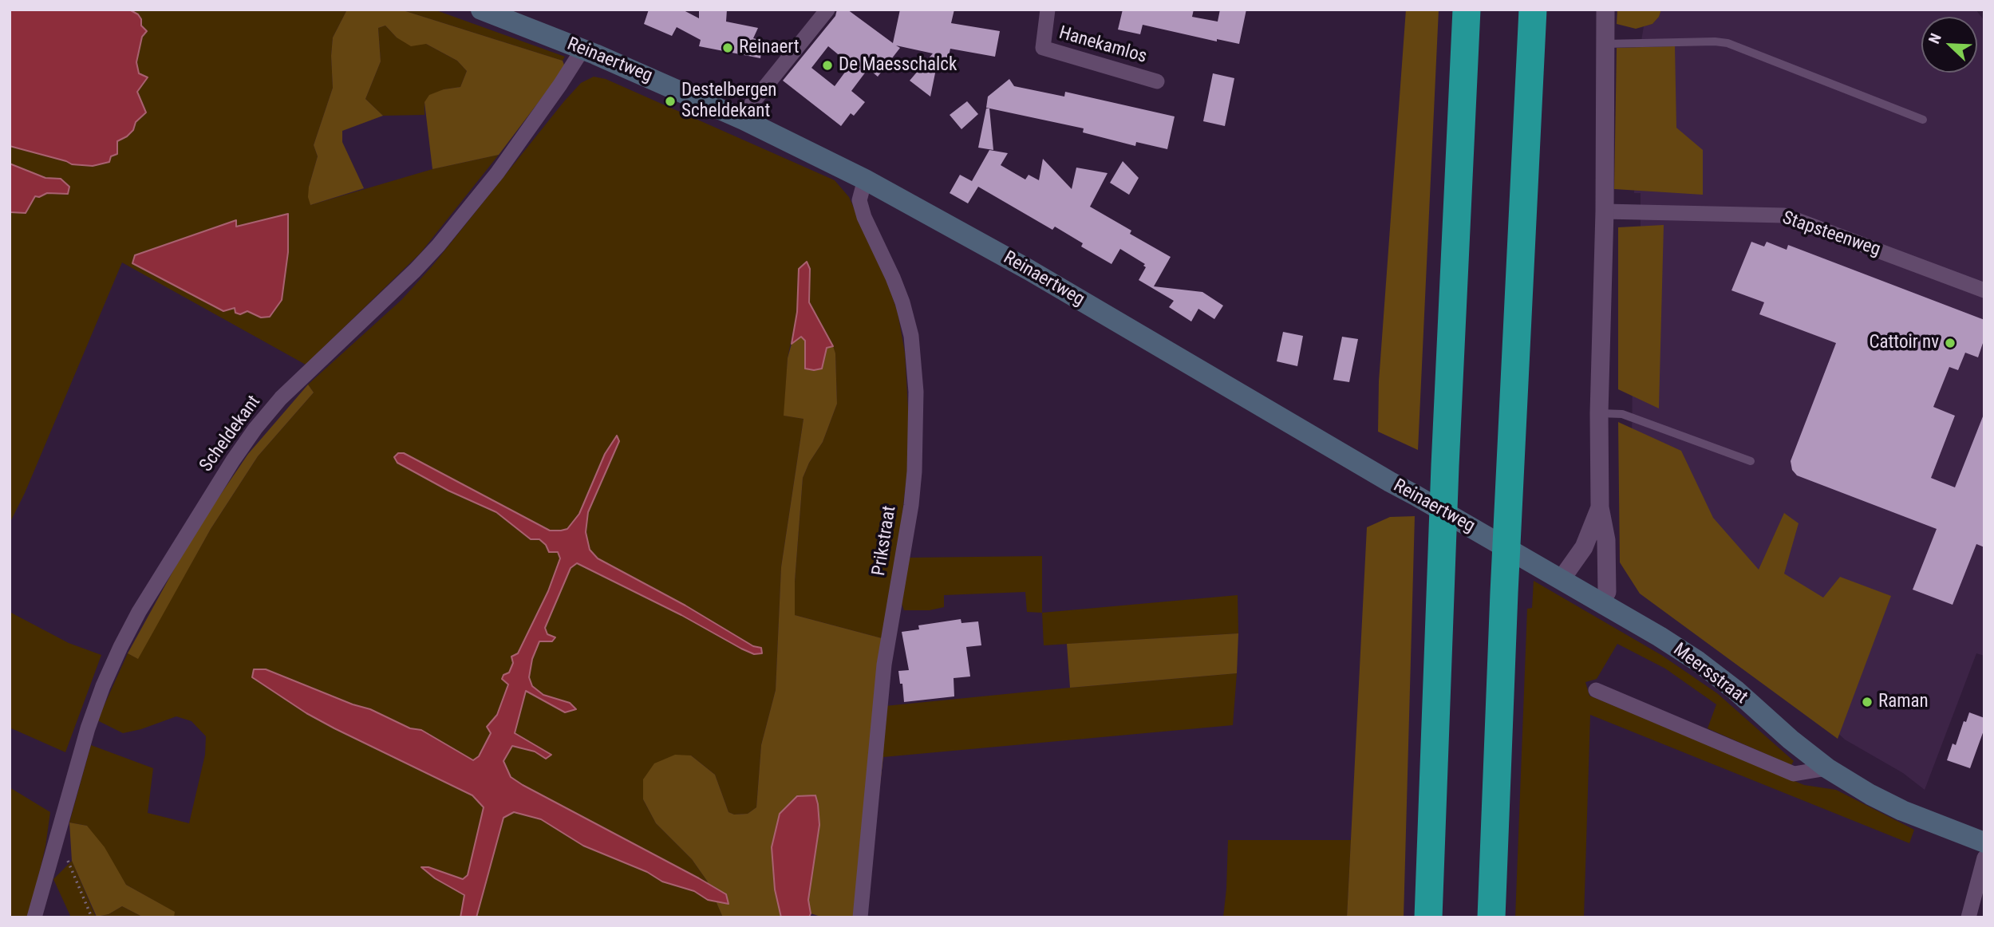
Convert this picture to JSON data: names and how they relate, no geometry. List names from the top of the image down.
{
  "streets": {
    "main road": ["Reinaertweg", "Meersstraat"],
    "street": [
      "Hanekamlos",
      "Stapsteenweg",
      "Scheldekant",
      "Prikstraat"
    ]
  },
  "crossings": [
    ["Reinaertweg", "Scheldekant"],
    ["Reinaertweg", "Prikstraat"],
    ["Reinaertweg", "Meersstraat"]
  ],
  "places": [
    "Reinaert",
    "De Maesschalck",
    "Destelbergen Scheldekant",
    "Cattoir nv",
    "Raman"
  ],
  "north": "top left"
}
